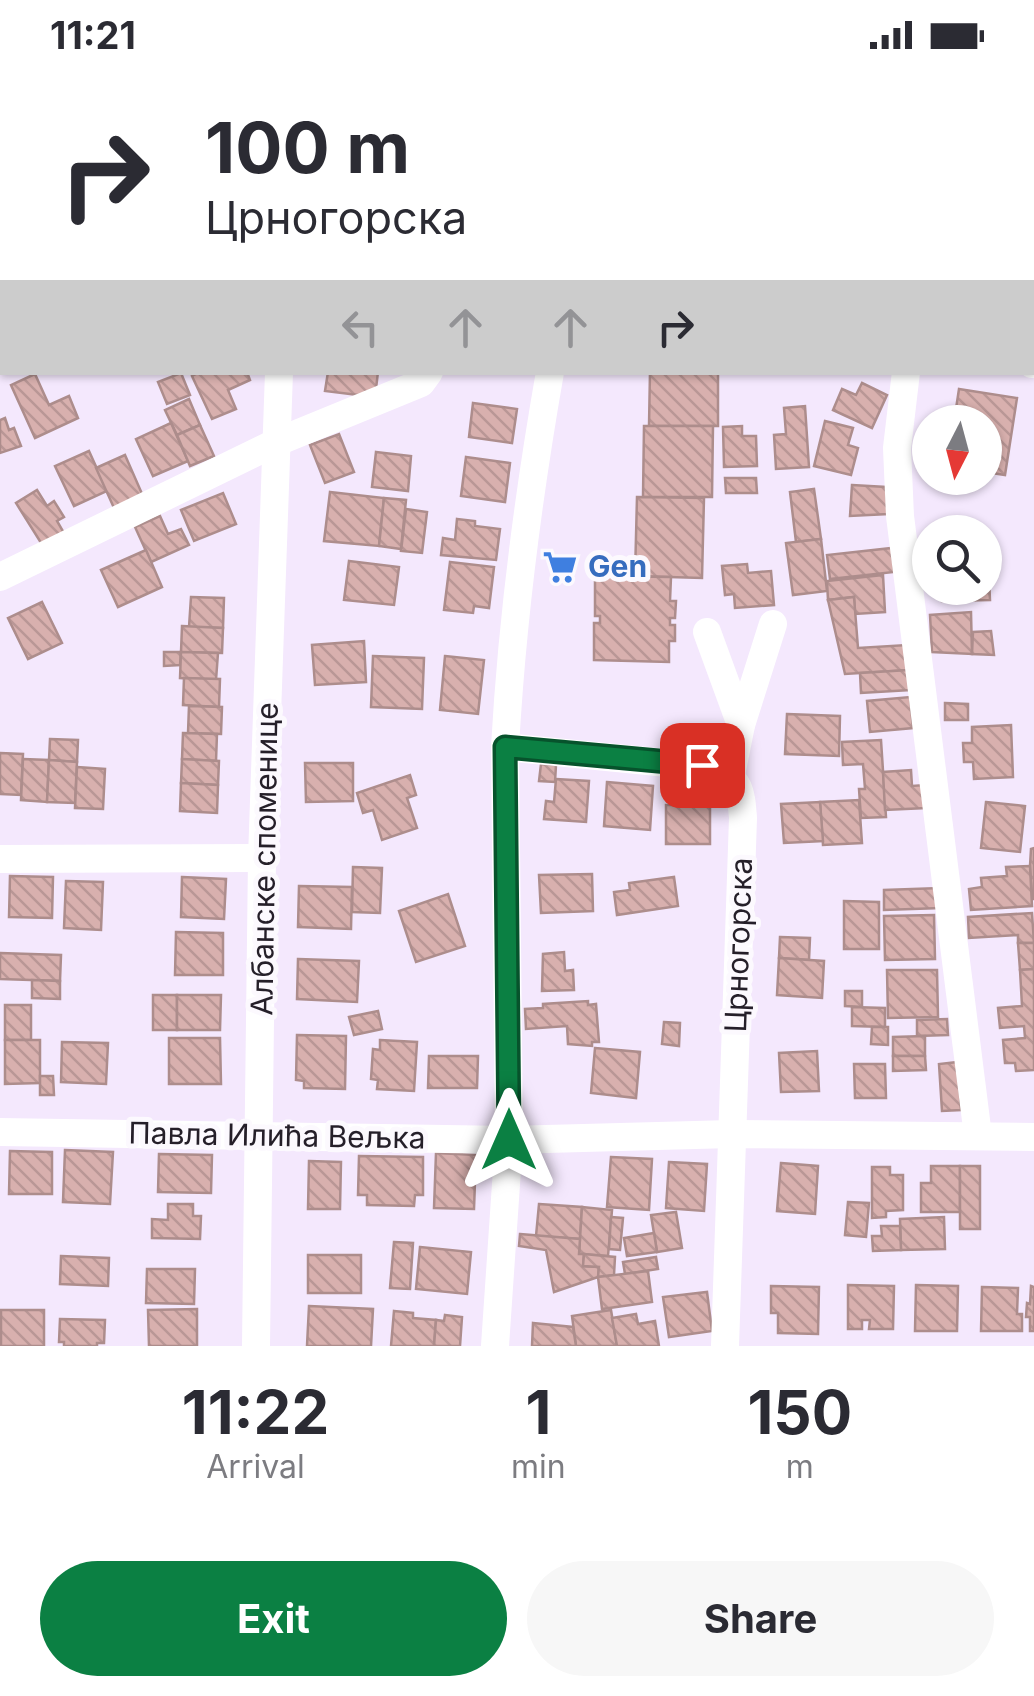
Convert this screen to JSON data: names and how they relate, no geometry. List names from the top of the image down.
{
  "streets": {
    "street": ["Албанске споменице", "Црногорска", "Павла Илића Вељка"]
  },
  "crossings": [
    ["Албанске споменице", "Павла Илића Вељка"],
    ["Црногорска", "Павла Илића Вељка"]
  ],
  "places": {
    "supermarket": ["Gen"]
  },
  "north": "bottom",
  "page": {
    "status": "11:21",
    "turn": ["100 m", "Црногорска"],
    "eta": [
      "11:22",
      "Arrival",
      "1",
      "min",
      "150",
      "m"
    ],
    "buttons": ["Exit", "Share"]
  }
}
